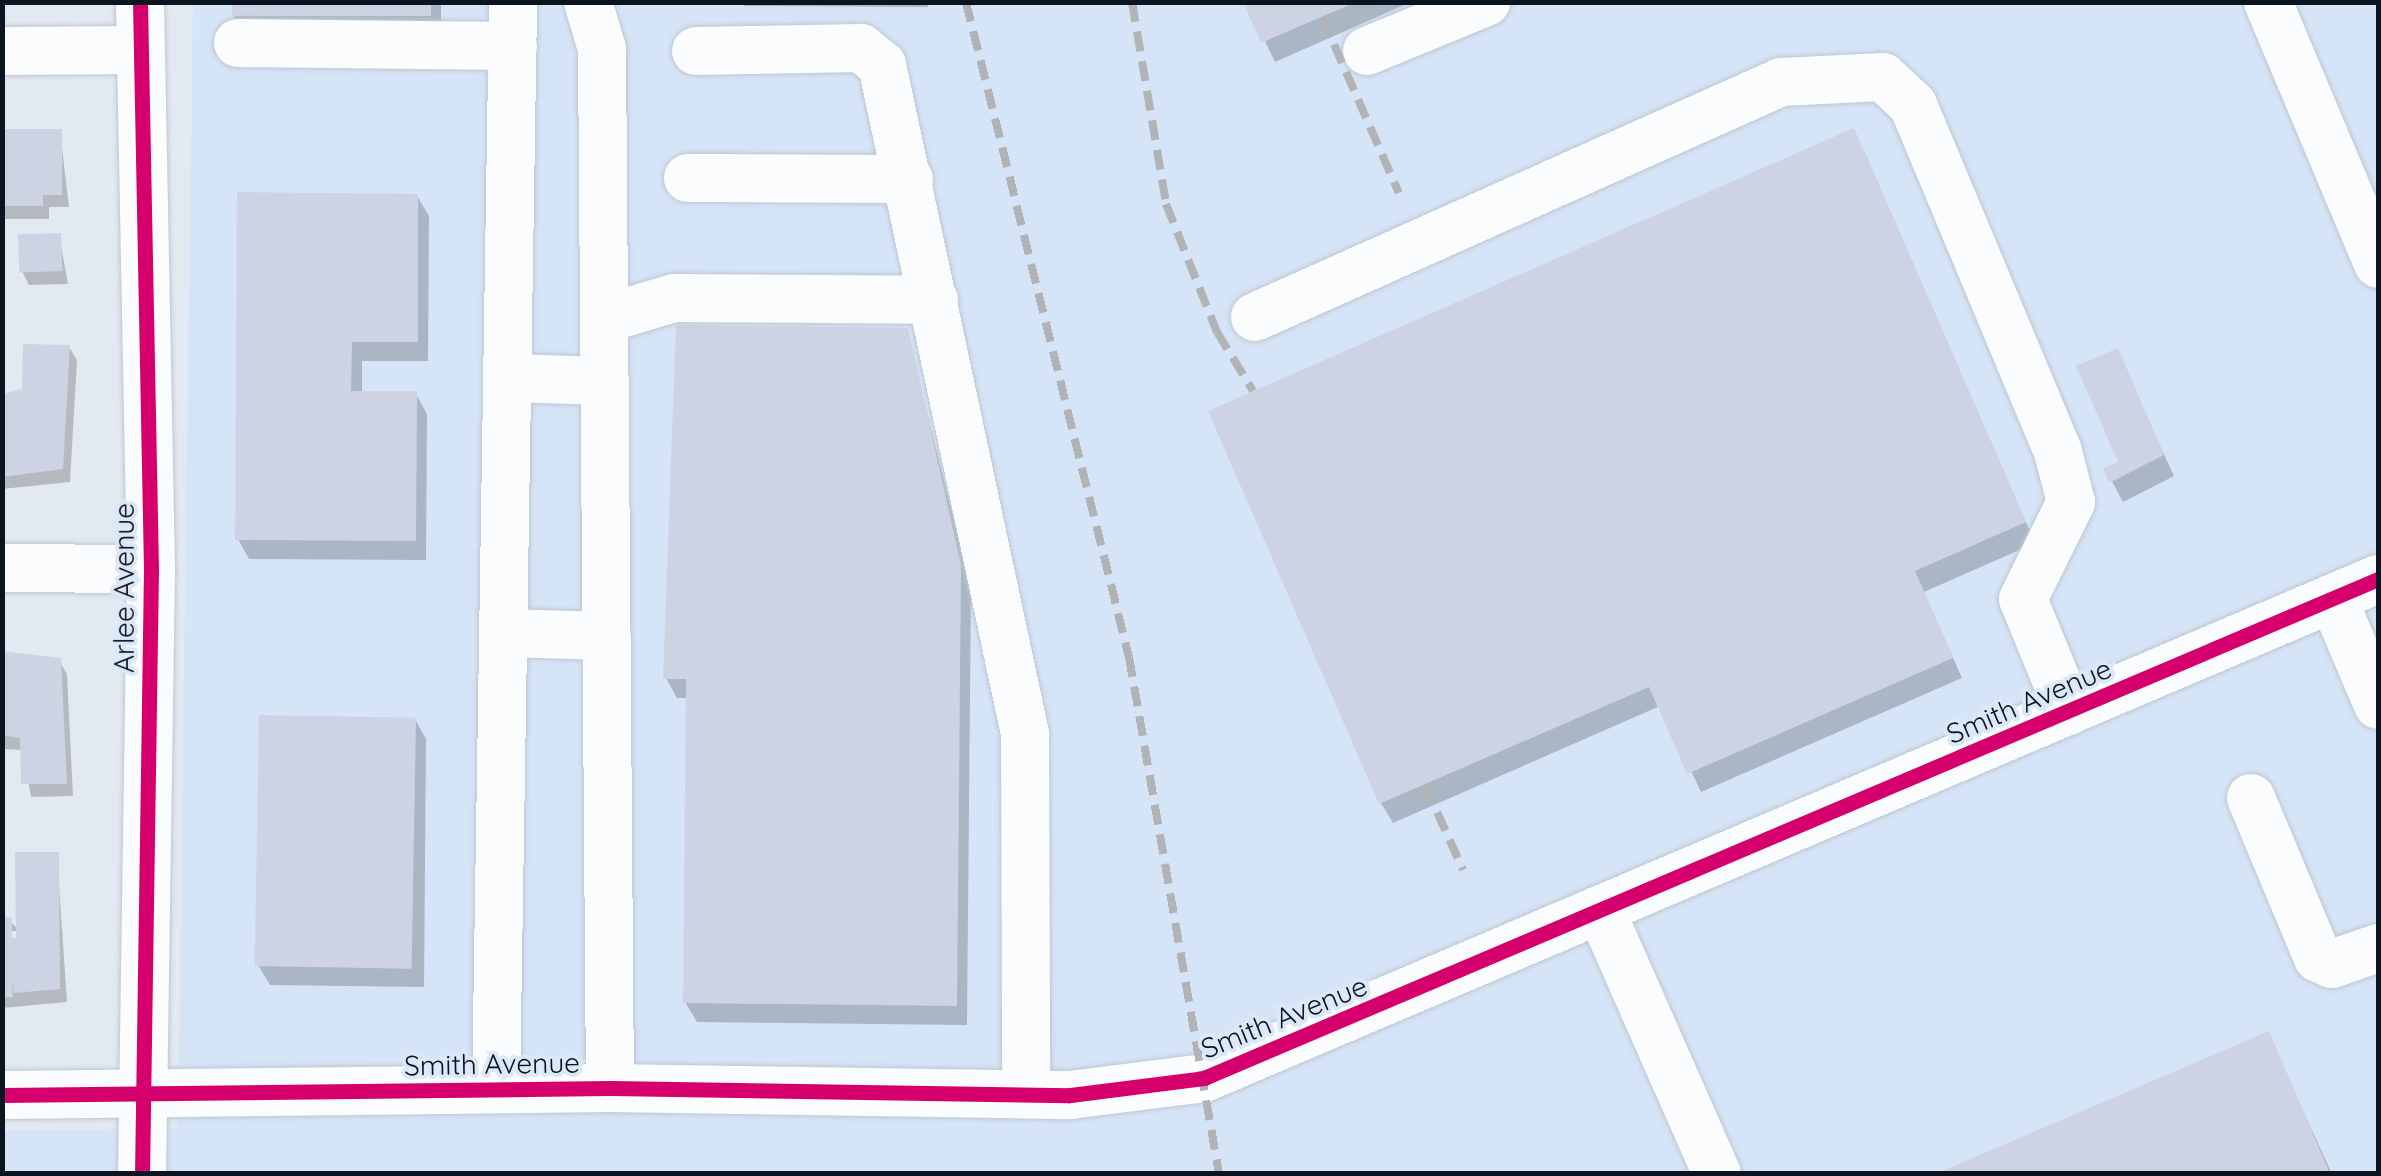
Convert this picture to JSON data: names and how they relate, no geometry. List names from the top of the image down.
{
  "streets": {
    "street": ["Arlee Avenue", "Smith Avenue"]
  },
  "crossings": [
    ["Arlee Avenue", "Smith Avenue"]
  ]
}
